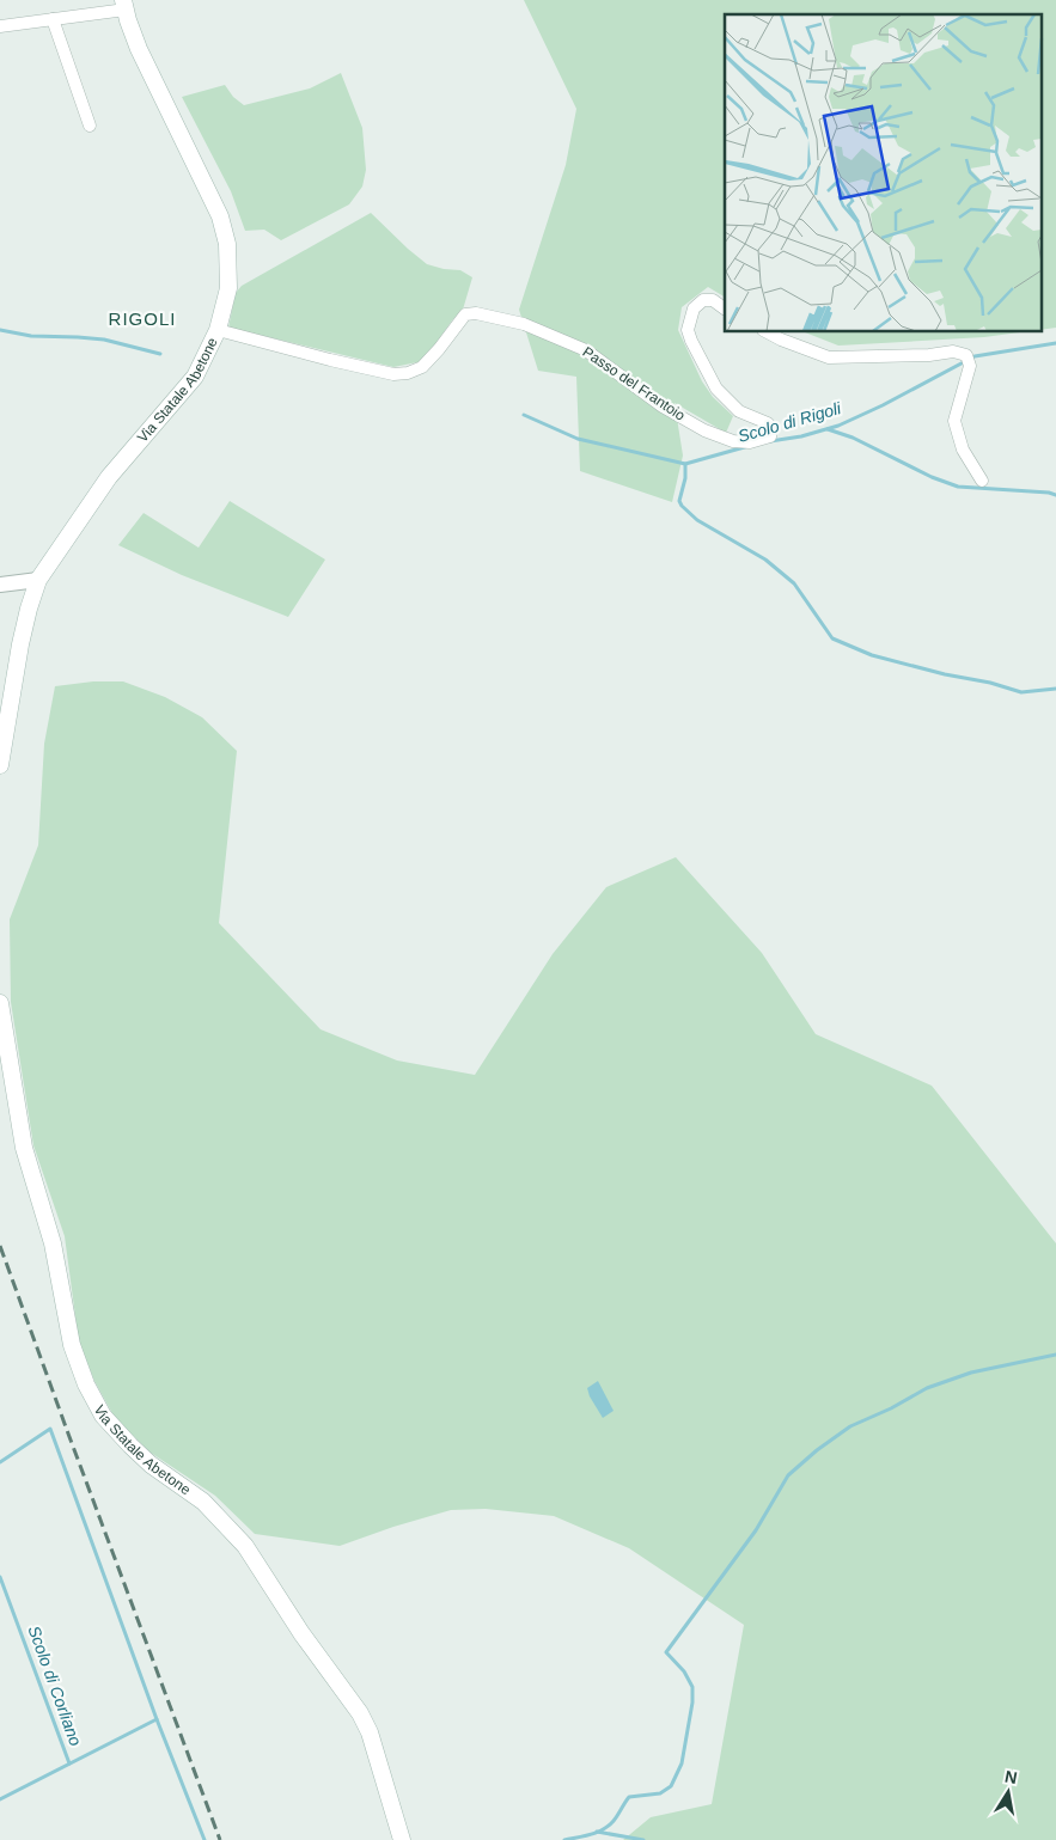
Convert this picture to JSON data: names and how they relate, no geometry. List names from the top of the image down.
{
  "streets": {
    "main road": ["Via Statale Abetone"],
    "street": ["Passo del Frantoio"]
  },
  "crossings": [
    ["Passo del Frantoio", "Via Statale Abetone"]
  ],
  "districts": ["RIGOLI"],
  "water": ["Scolo di Rigoli", "Scolo di Corliano"],
  "north": "top"
}
